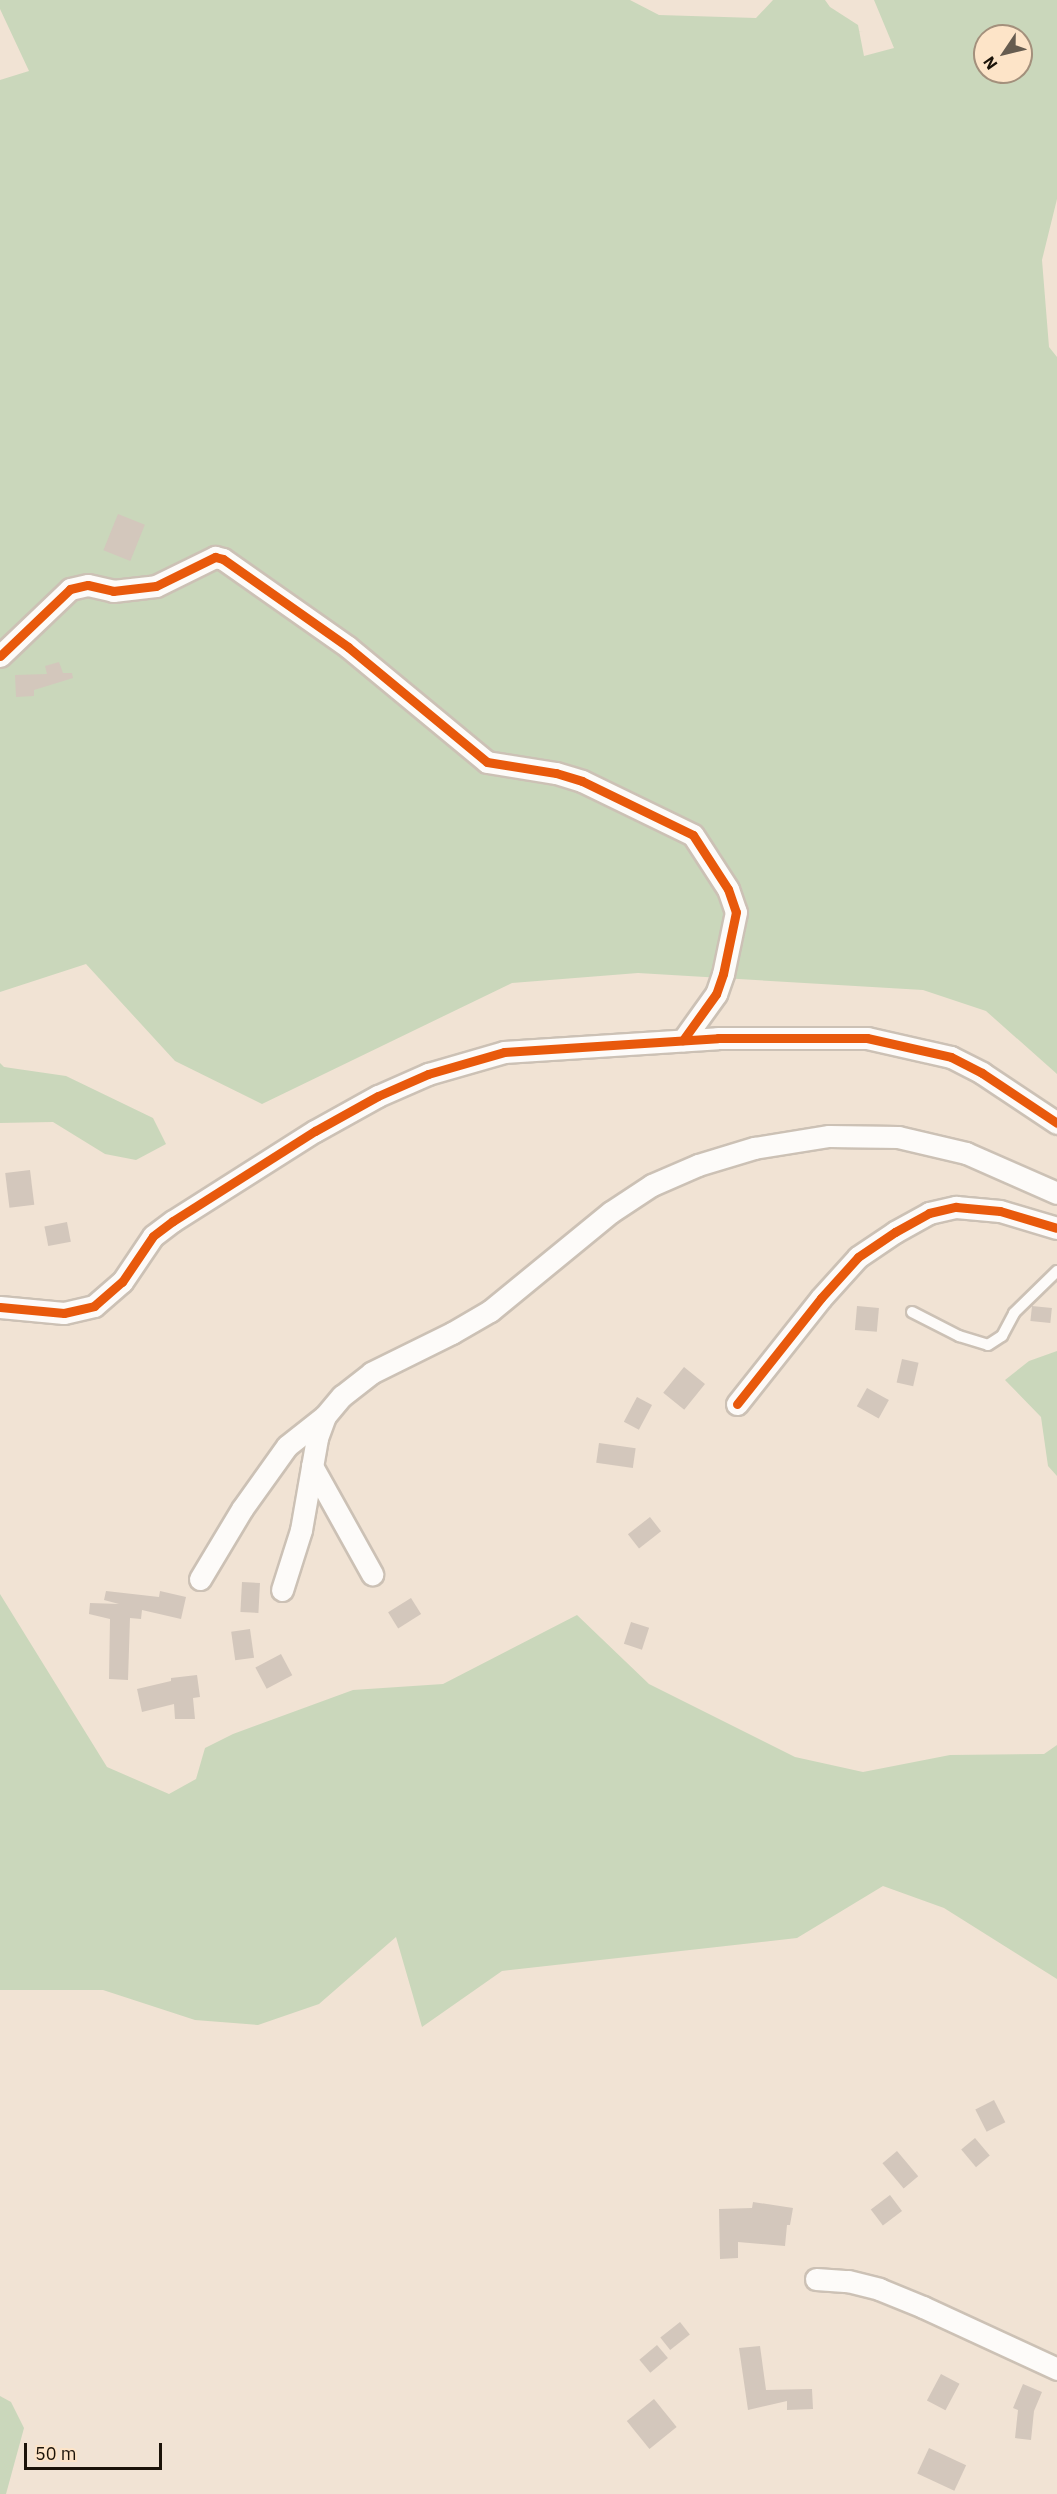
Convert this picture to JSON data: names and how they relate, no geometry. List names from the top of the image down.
{
  "scale_bar": "50 m",
  "north": "bottom left"
}
